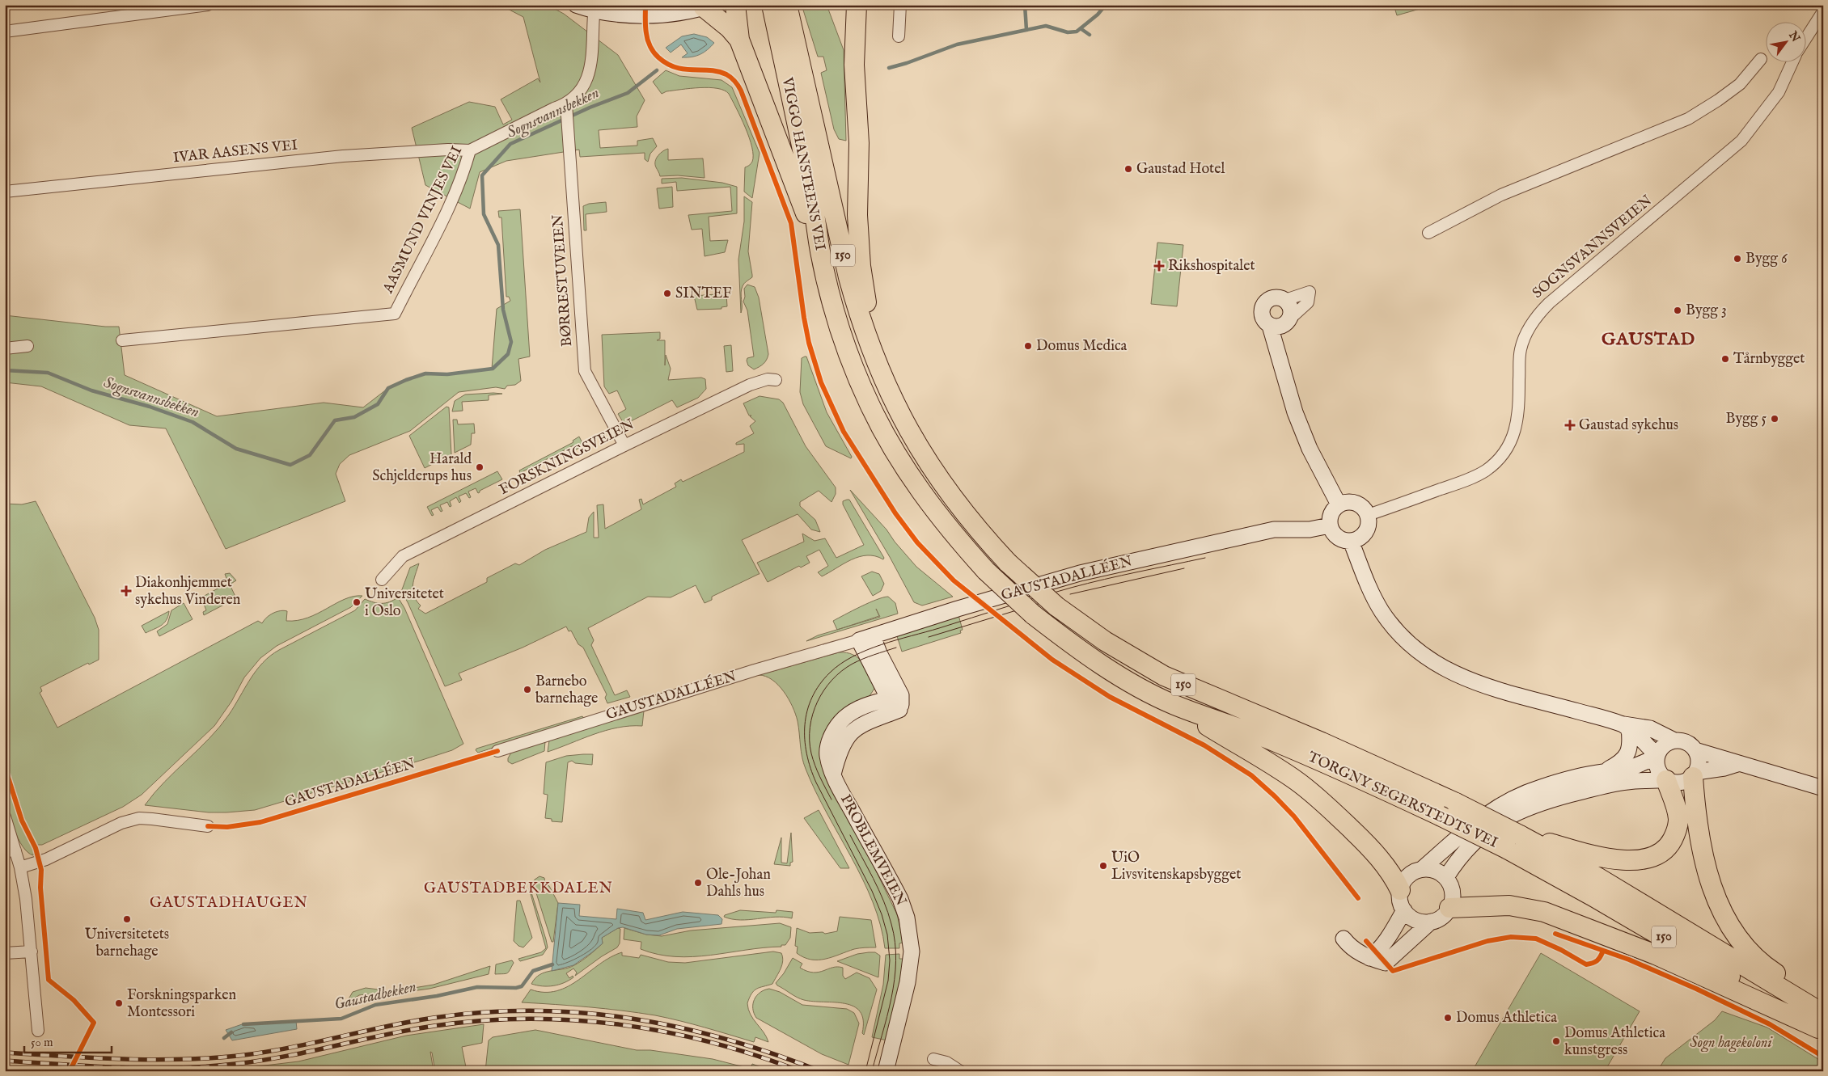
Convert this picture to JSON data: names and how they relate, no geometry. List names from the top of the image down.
{
  "streets": {
    "highway": ["VIGGO HANSTEENS VEI", "150", "TORGNY SEGERSTEDTS VEI"],
    "street": [
      "IVAR AASENS VEI",
      "AASMUND VINJES VEI",
      "SOGNSVANNSVEIEN",
      "BØRRESTUVEIEN",
      "FORSKNINGSVEIEN",
      "GAUSTADALLÉEN",
      "PROBLEMVEIEN"
    ]
  },
  "crossings": [
    ["IVAR AASENS VEI", "AASMUND VINJES VEI"],
    ["VIGGO HANSTEENS VEI", "TORGNY SEGERSTEDTS VEI"],
    ["AASMUND VINJES VEI", "BØRRESTUVEIEN"],
    ["SOGNSVANNSVEIEN", "GAUSTADALLÉEN"],
    ["BØRRESTUVEIEN", "FORSKNINGSVEIEN"],
    ["GAUSTADALLÉEN", "PROBLEMVEIEN"]
  ],
  "districts": ["GAUSTAD", "GAUSTADBEKKDALEN", "GAUSTADHAUGEN"],
  "water": ["Sognsvannsbekken", "Gaustadbekken"],
  "parks": ["Sogn hagekoloni"],
  "places": {
    "other": [
      "Gaustad Hotel",
      "Bygg 6",
      "SINTEF",
      "Bygg 3",
      "Domus Medica",
      "Tårnbygget",
      "Bygg 5",
      "Harald Schjelderups hus",
      "Universitetet i Oslo",
      "Barnebo barnehage",
      "UiO Livsvitenskapsbygget",
      "Ole-Johan Dahls hus",
      "Universitetets barnehage",
      "Forskningsparken Montessori",
      "Domus Athletica",
      "Domus Athletica kunstgress"
    ],
    "health": ["Rikshospitalet", "Gaustad sykehus", "Diakonhjemmet sykehus Vinderen"]
  },
  "scale_bar": "50 m",
  "north": "top right"
}
